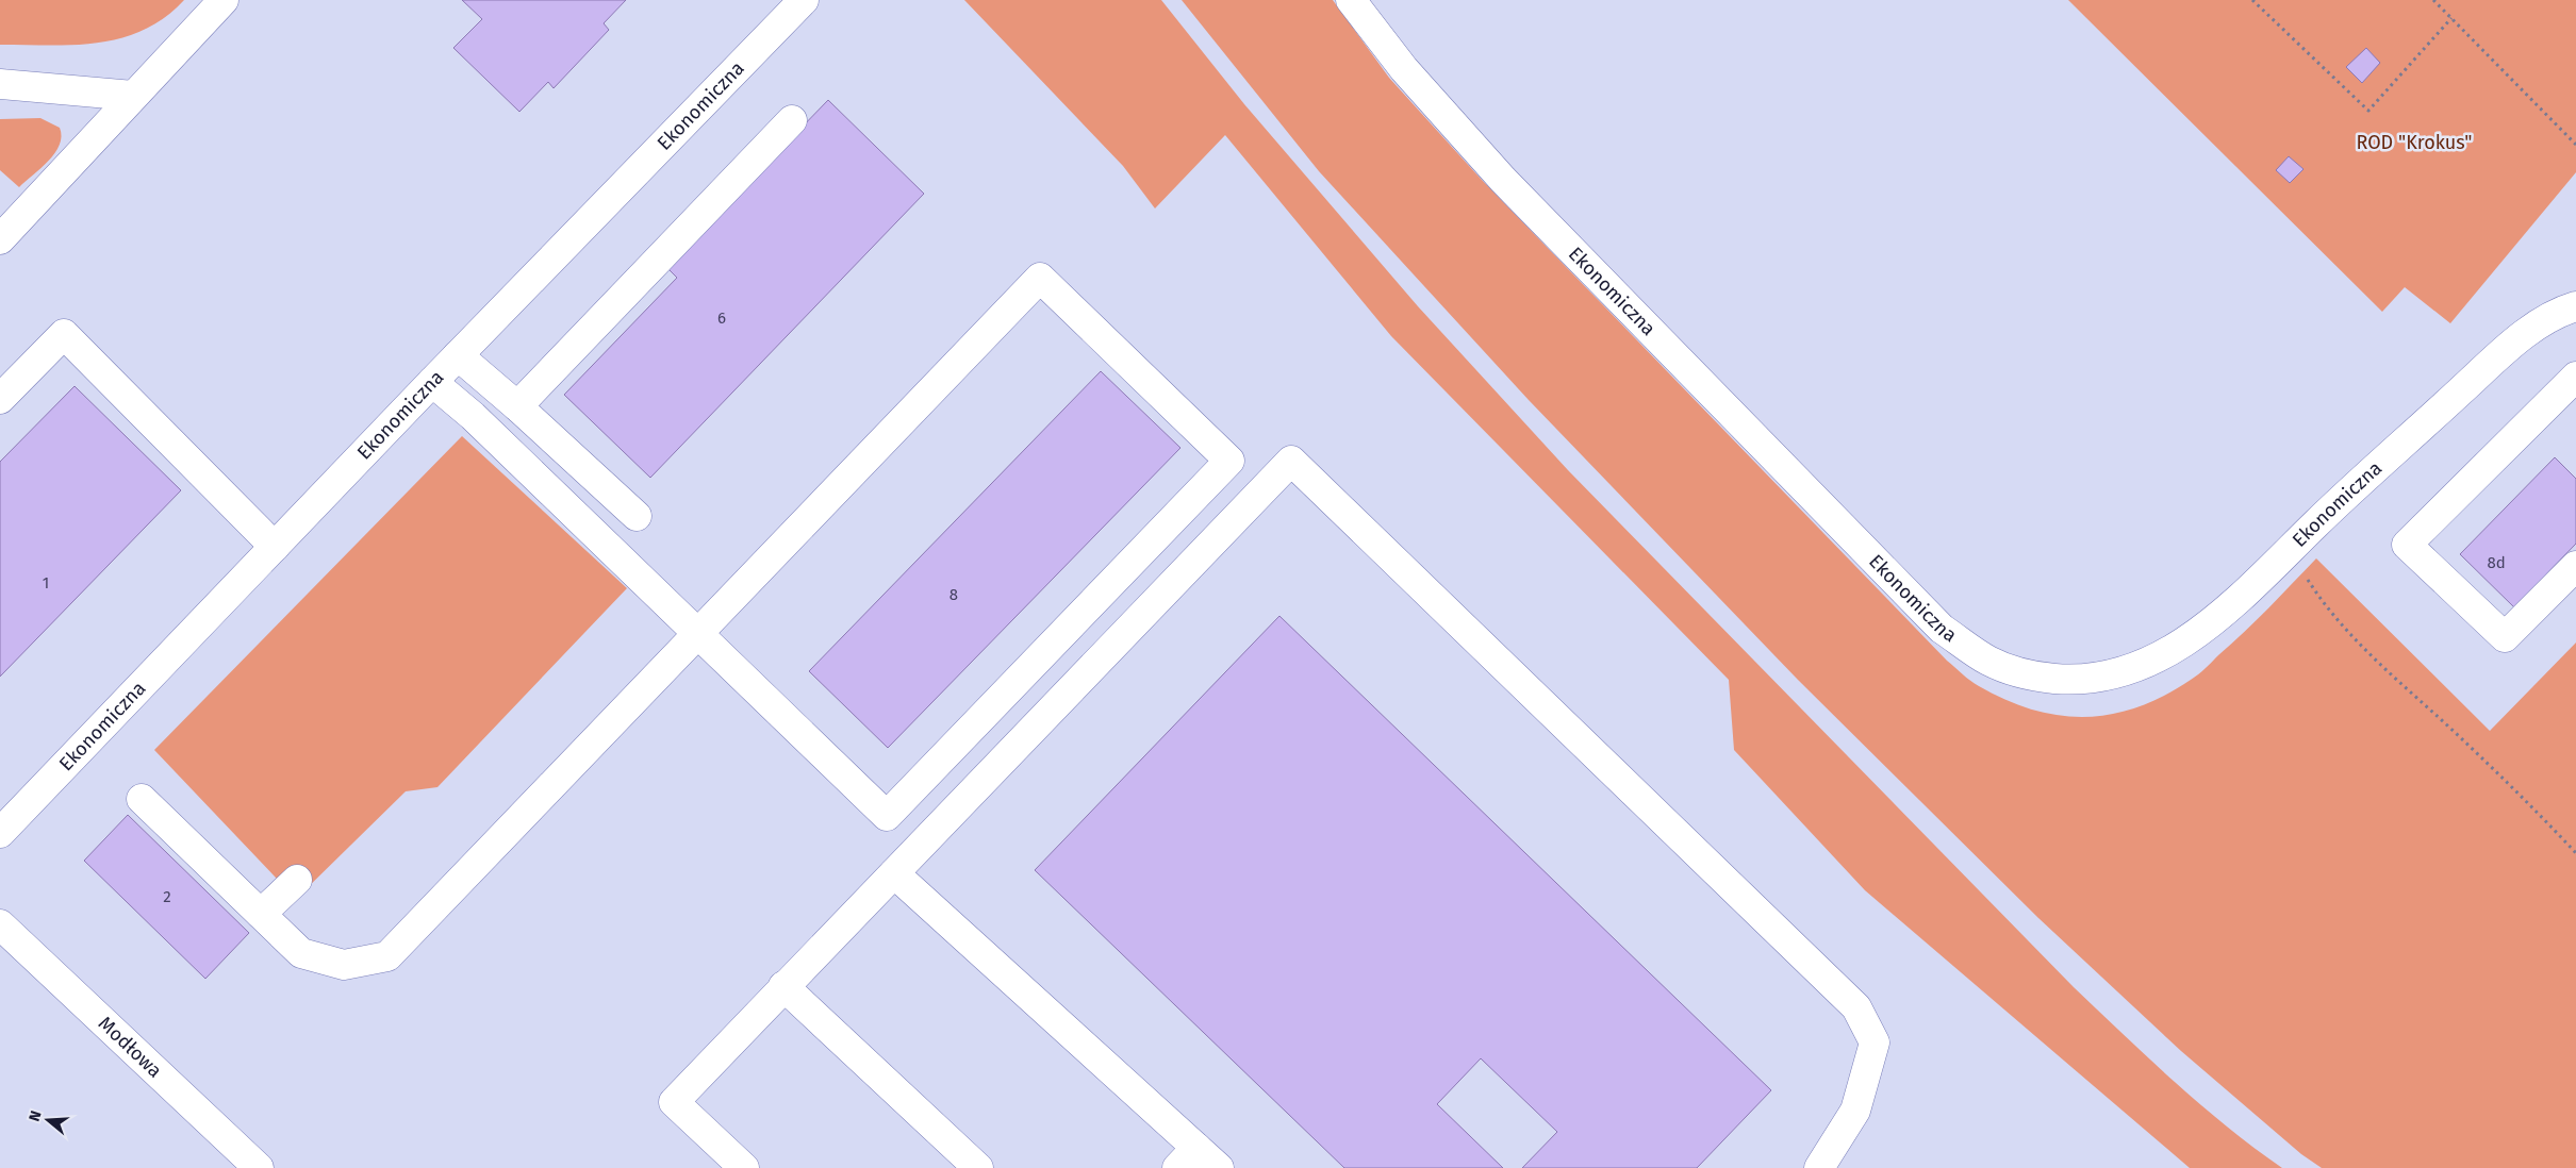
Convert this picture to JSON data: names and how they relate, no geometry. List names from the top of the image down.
{
  "streets": {
    "street": ["Ekonomiczna", "Modłowa"]
  },
  "parks": ["ROD \"Krokus\""],
  "house_numbers": [
    "6",
    "8d",
    "1",
    "8",
    "2"
  ],
  "north": "left"
}
